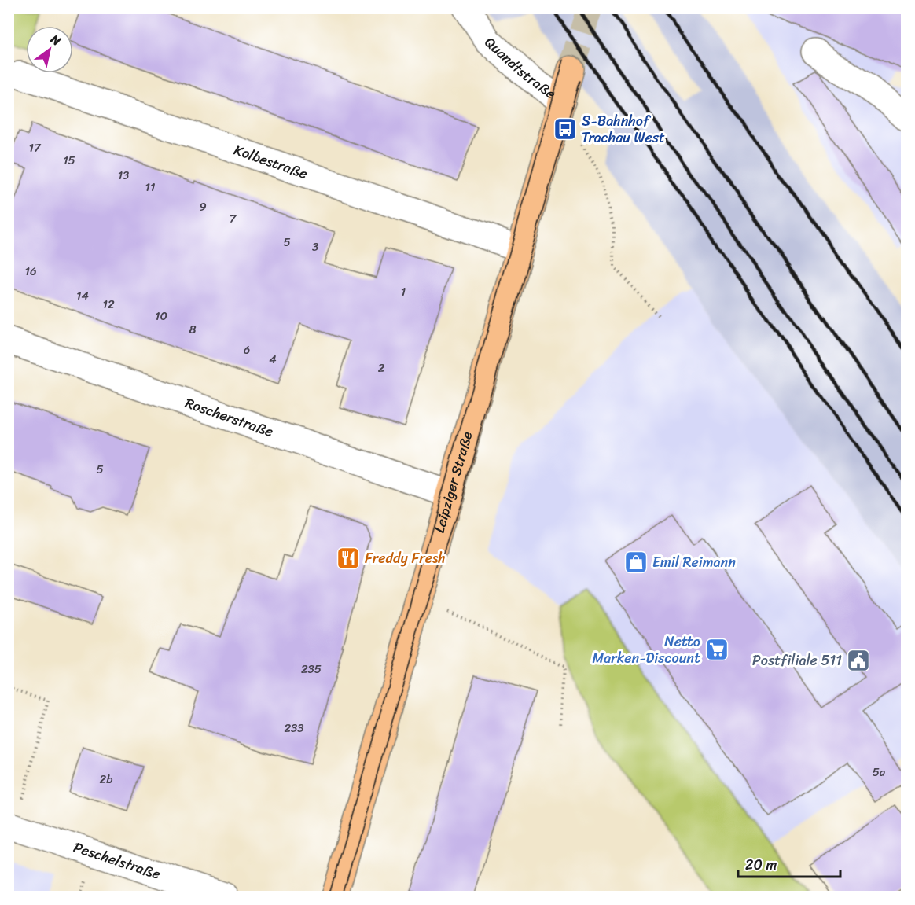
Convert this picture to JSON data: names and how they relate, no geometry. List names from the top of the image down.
{
  "streets": {
    "main road": ["Leipziger Straße"],
    "street": [
      "Quandtstraße",
      "Kolbestraße",
      "Roscherstraße",
      "Peschelstraße"
    ]
  },
  "crossings": [
    ["Quandtstraße", "Leipziger Straße"],
    ["Kolbestraße", "Leipziger Straße"],
    ["Roscherstraße", "Leipziger Straße"]
  ],
  "places": {
    "bus stop": ["S-Bahnhof Trachau West"],
    "restaurant": ["Freddy Fresh"],
    "shop": ["Emil Reimann"],
    "supermarket": ["Netto Marken-Discount"],
    "public building": ["Postfiliale 511"]
  },
  "house_numbers": [
    "17",
    "15",
    "13",
    "11",
    "9",
    "7",
    "5",
    "3",
    "16",
    "1",
    "14",
    "12",
    "10",
    "8",
    "6",
    "4",
    "2",
    "5",
    "235",
    "233",
    "5a",
    "2b"
  ],
  "scale_bar": "20 m",
  "north": "top right"
}
